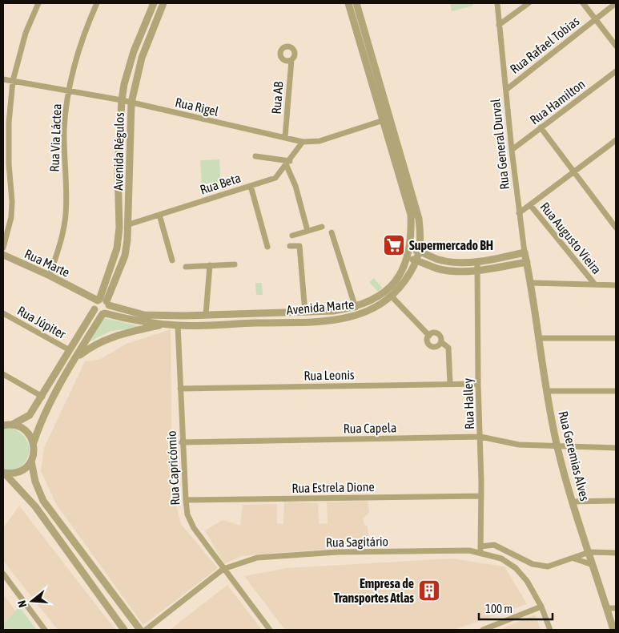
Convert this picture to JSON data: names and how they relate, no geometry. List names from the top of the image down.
{
  "streets": {
    "street": [
      "Rua Rafael Tobias",
      "Rua AB",
      "Rua Hamilton",
      "Rua Rigel",
      "Rua Via Láctea",
      "Rua General Durval",
      "Avenida Régulos",
      "Rua Beta",
      "Rua Augusto Vieira",
      "Rua Marte",
      "Avenida Marte",
      "Rua Júpiter",
      "Rua Leonis",
      "Rua Halley",
      "Rua Capela",
      "Rua Geremias Alves",
      "Rua Capricórnio",
      "Rua Estrela Dione",
      "Rua Sagitário"
    ]
  },
  "crossings": [
    ["Rua Rafael Tobias", "Rua General Durval"],
    ["Rua AB", "Rua Rigel"],
    ["Rua Hamilton", "Rua General Durval"],
    ["Rua Rigel", "Rua Via Láctea"],
    ["Rua Rigel", "Avenida Régulos"],
    ["Rua Rigel", "Rua Beta"],
    ["Rua Rigel", "Avenida Marte"],
    ["Rua Via Láctea", "Rua Marte"],
    ["Rua General Durval", "Rua Geremias Alves"],
    ["Avenida Régulos", "Rua Beta"],
    ["Avenida Régulos", "Rua Marte"],
    ["Avenida Régulos", "Avenida Marte"],
    ["Avenida Régulos", "Rua Júpiter"],
    ["Rua Marte", "Avenida Marte"],
    ["Avenida Marte", "Rua Capricórnio"],
    ["Rua Leonis", "Rua Halley"],
    ["Rua Leonis", "Rua Capricórnio"],
    ["Rua Halley", "Rua Capela"],
    ["Rua Halley", "Rua Estrela Dione"],
    ["Rua Halley", "Rua Sagitário"],
    ["Rua Capela", "Rua Geremias Alves"],
    ["Rua Capela", "Rua Capricórnio"],
    ["Rua Capricórnio", "Rua Estrela Dione"],
    ["Rua Capricórnio", "Rua Sagitário"]
  ],
  "places": {
    "supermarket": ["Supermercado BH"],
    "building": ["Empresa de Transportes Atlas"]
  },
  "scale_bar": "100 m",
  "north": "left"
}
